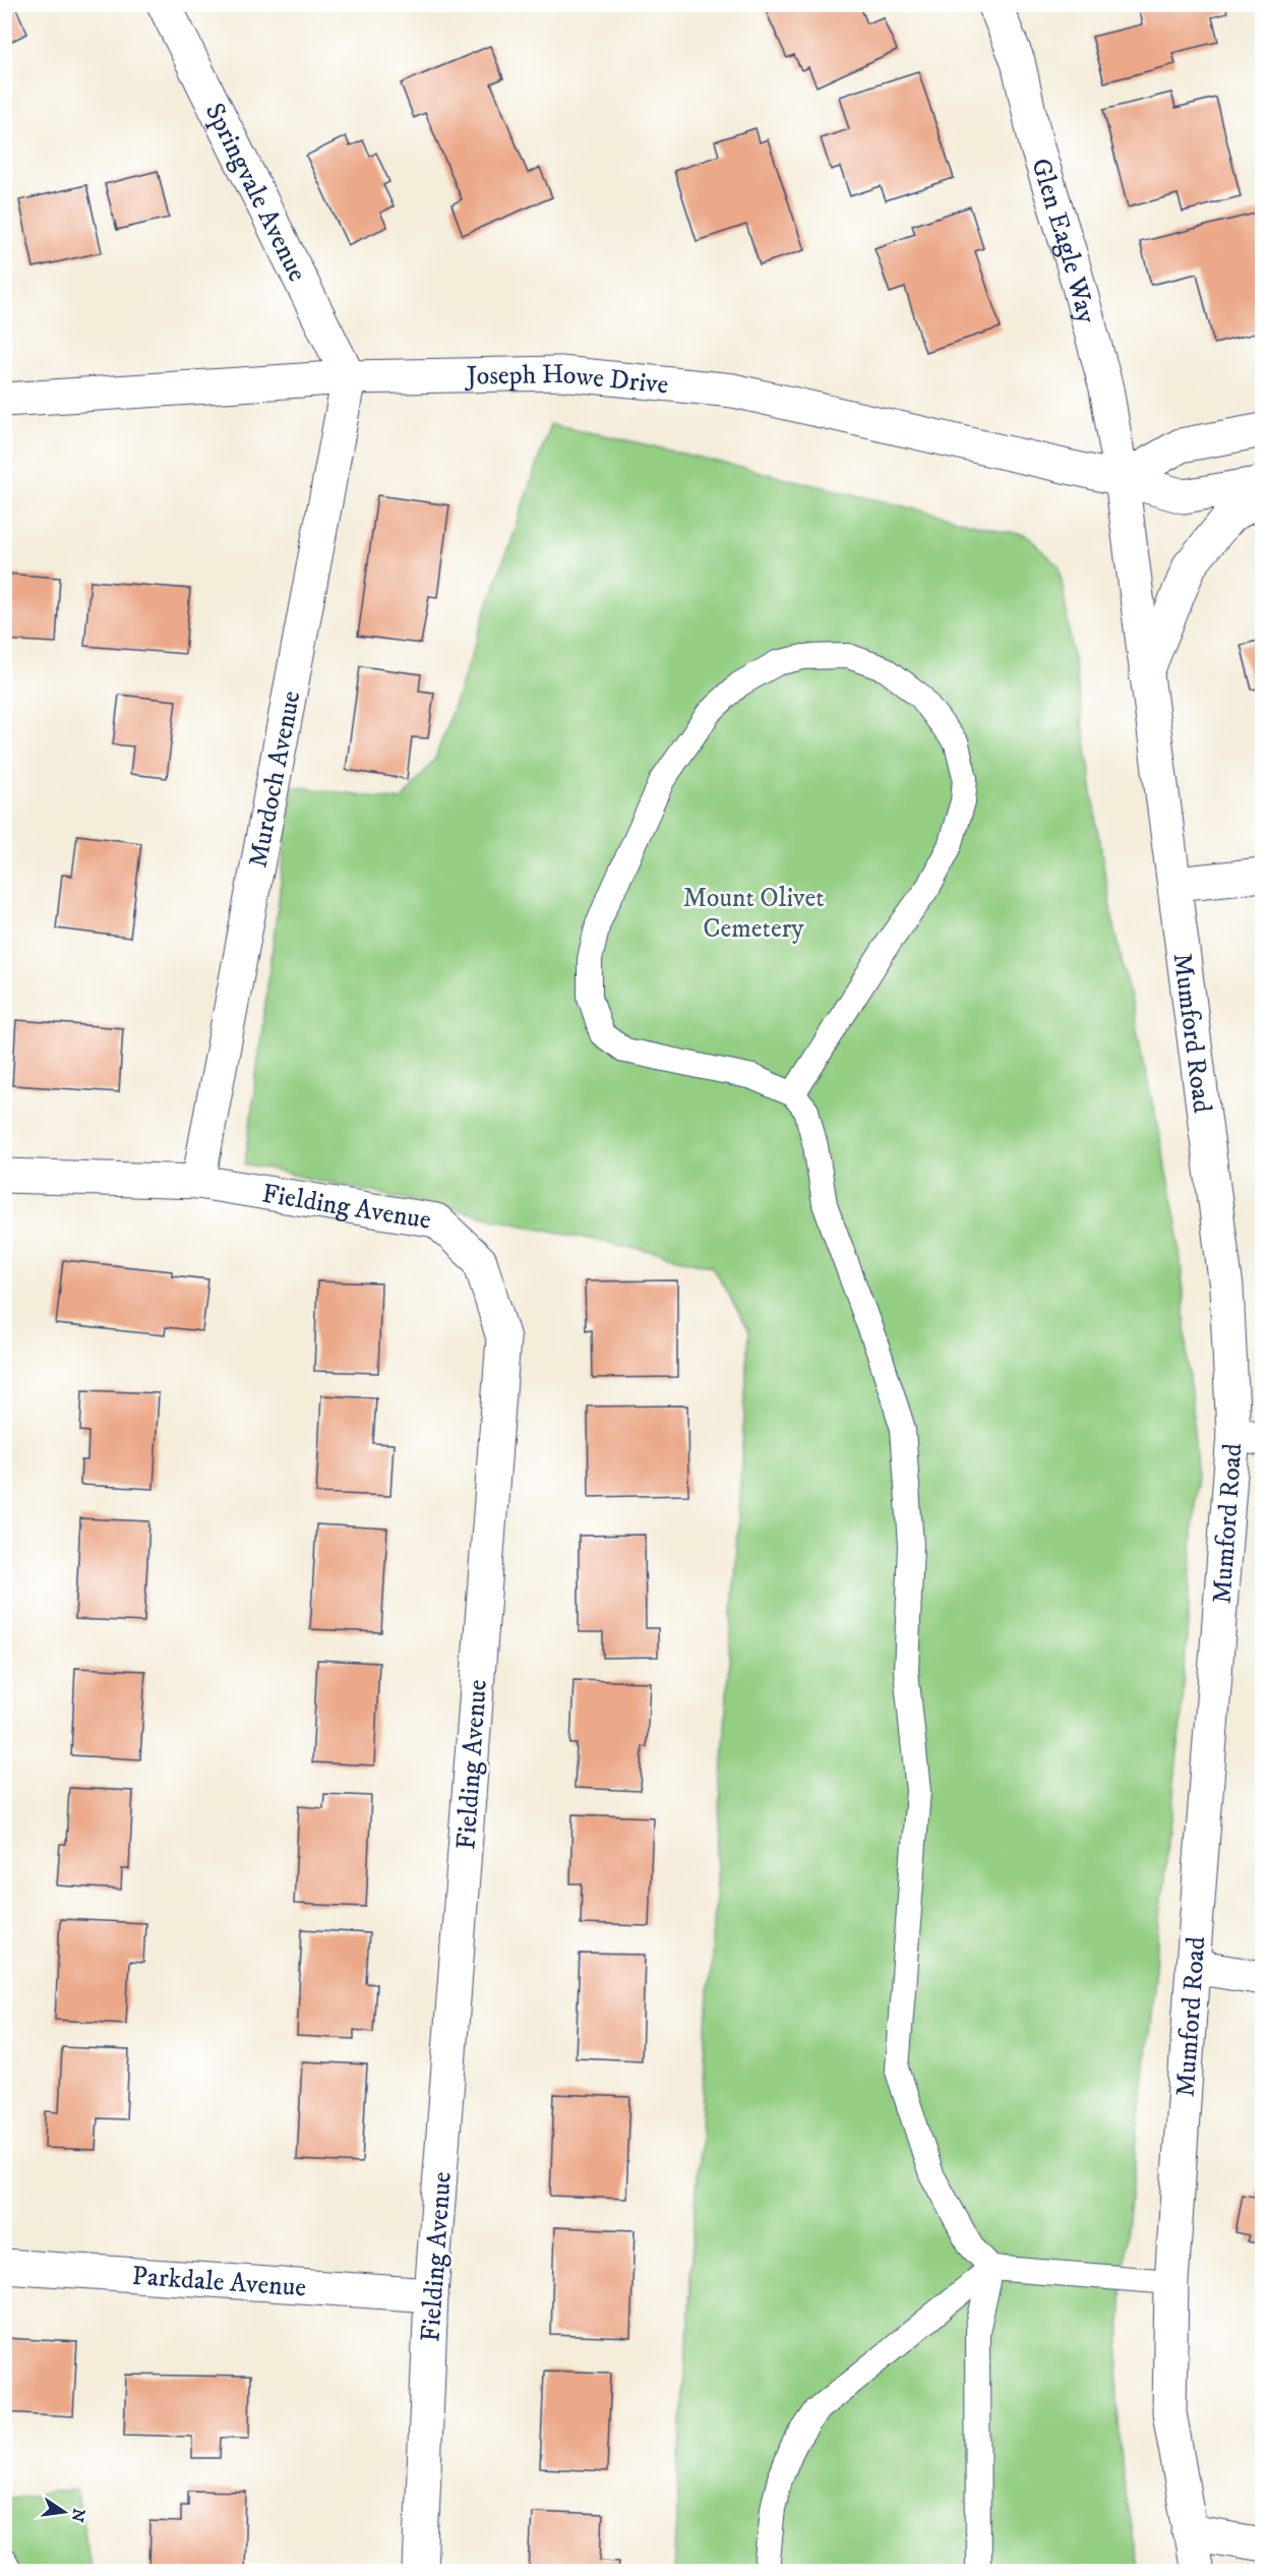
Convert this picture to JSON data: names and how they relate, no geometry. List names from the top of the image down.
{
  "streets": {
    "street": [
      "Springvale Avenue",
      "Glen Eagle Way",
      "Joseph Howe Drive",
      "Murdoch Avenue",
      "Mumford Road",
      "Fielding Avenue",
      "Parkdale Avenue"
    ]
  },
  "crossings": [
    ["Springvale Avenue", "Joseph Howe Drive"],
    ["Springvale Avenue", "Murdoch Avenue"],
    ["Glen Eagle Way", "Joseph Howe Drive"],
    ["Glen Eagle Way", "Mumford Road"],
    ["Joseph Howe Drive", "Murdoch Avenue"],
    ["Joseph Howe Drive", "Mumford Road"],
    ["Murdoch Avenue", "Fielding Avenue"],
    ["Fielding Avenue", "Parkdale Avenue"]
  ],
  "parks": ["Mount Olivet Cemetery"],
  "north": "right"
}
